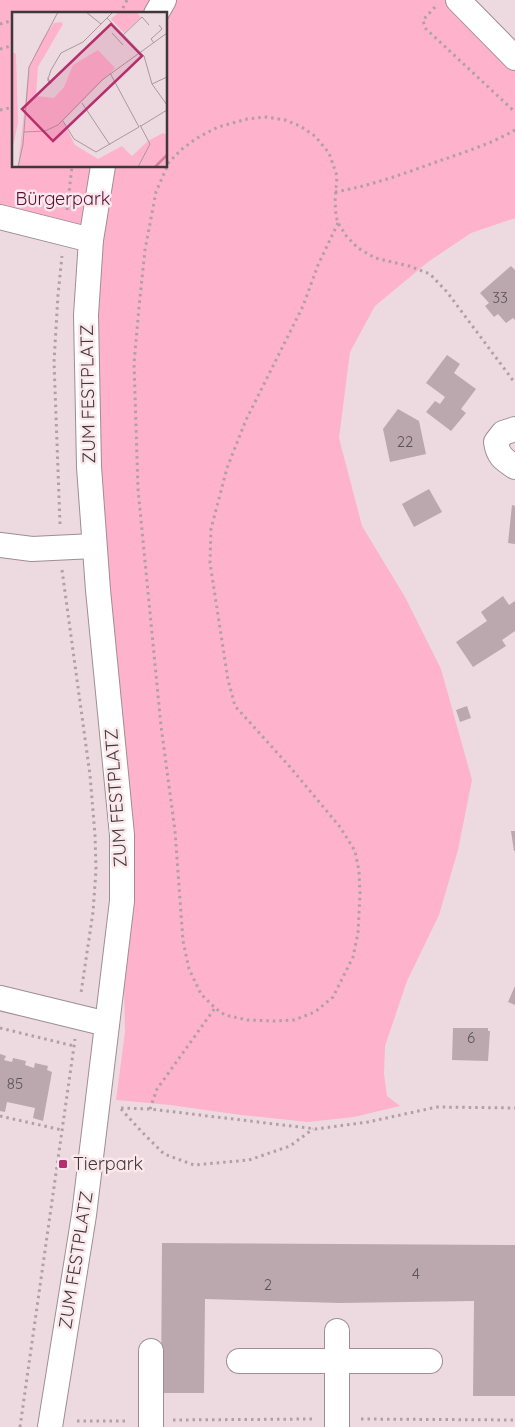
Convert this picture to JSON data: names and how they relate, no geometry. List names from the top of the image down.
{
  "streets": {
    "street": ["ZUM FESTPLATZ"]
  },
  "parks": ["Bürgerpark"],
  "places": {
    "transit": ["Tierpark"]
  },
  "house_numbers": [
    "33",
    "22",
    "6",
    "85",
    "4",
    "2"
  ]
}
